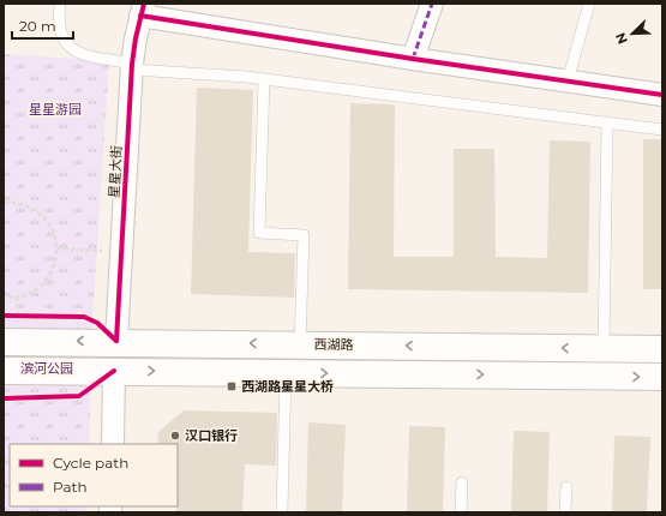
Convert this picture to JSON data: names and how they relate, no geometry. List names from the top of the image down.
{
  "streets": {
    "main road": ["西湖路"],
    "street": ["星星大街"]
  },
  "crossings": [
    ["星星大街", "西湖路"]
  ],
  "parks": ["星星游园", "滨河公园"],
  "places": {
    "transit": ["西湖路星星大桥"],
    "other": ["汉口银行"]
  },
  "legend": ["Cycle path", "Path"],
  "scale_bar": "20 m",
  "north": "bottom left"
}
